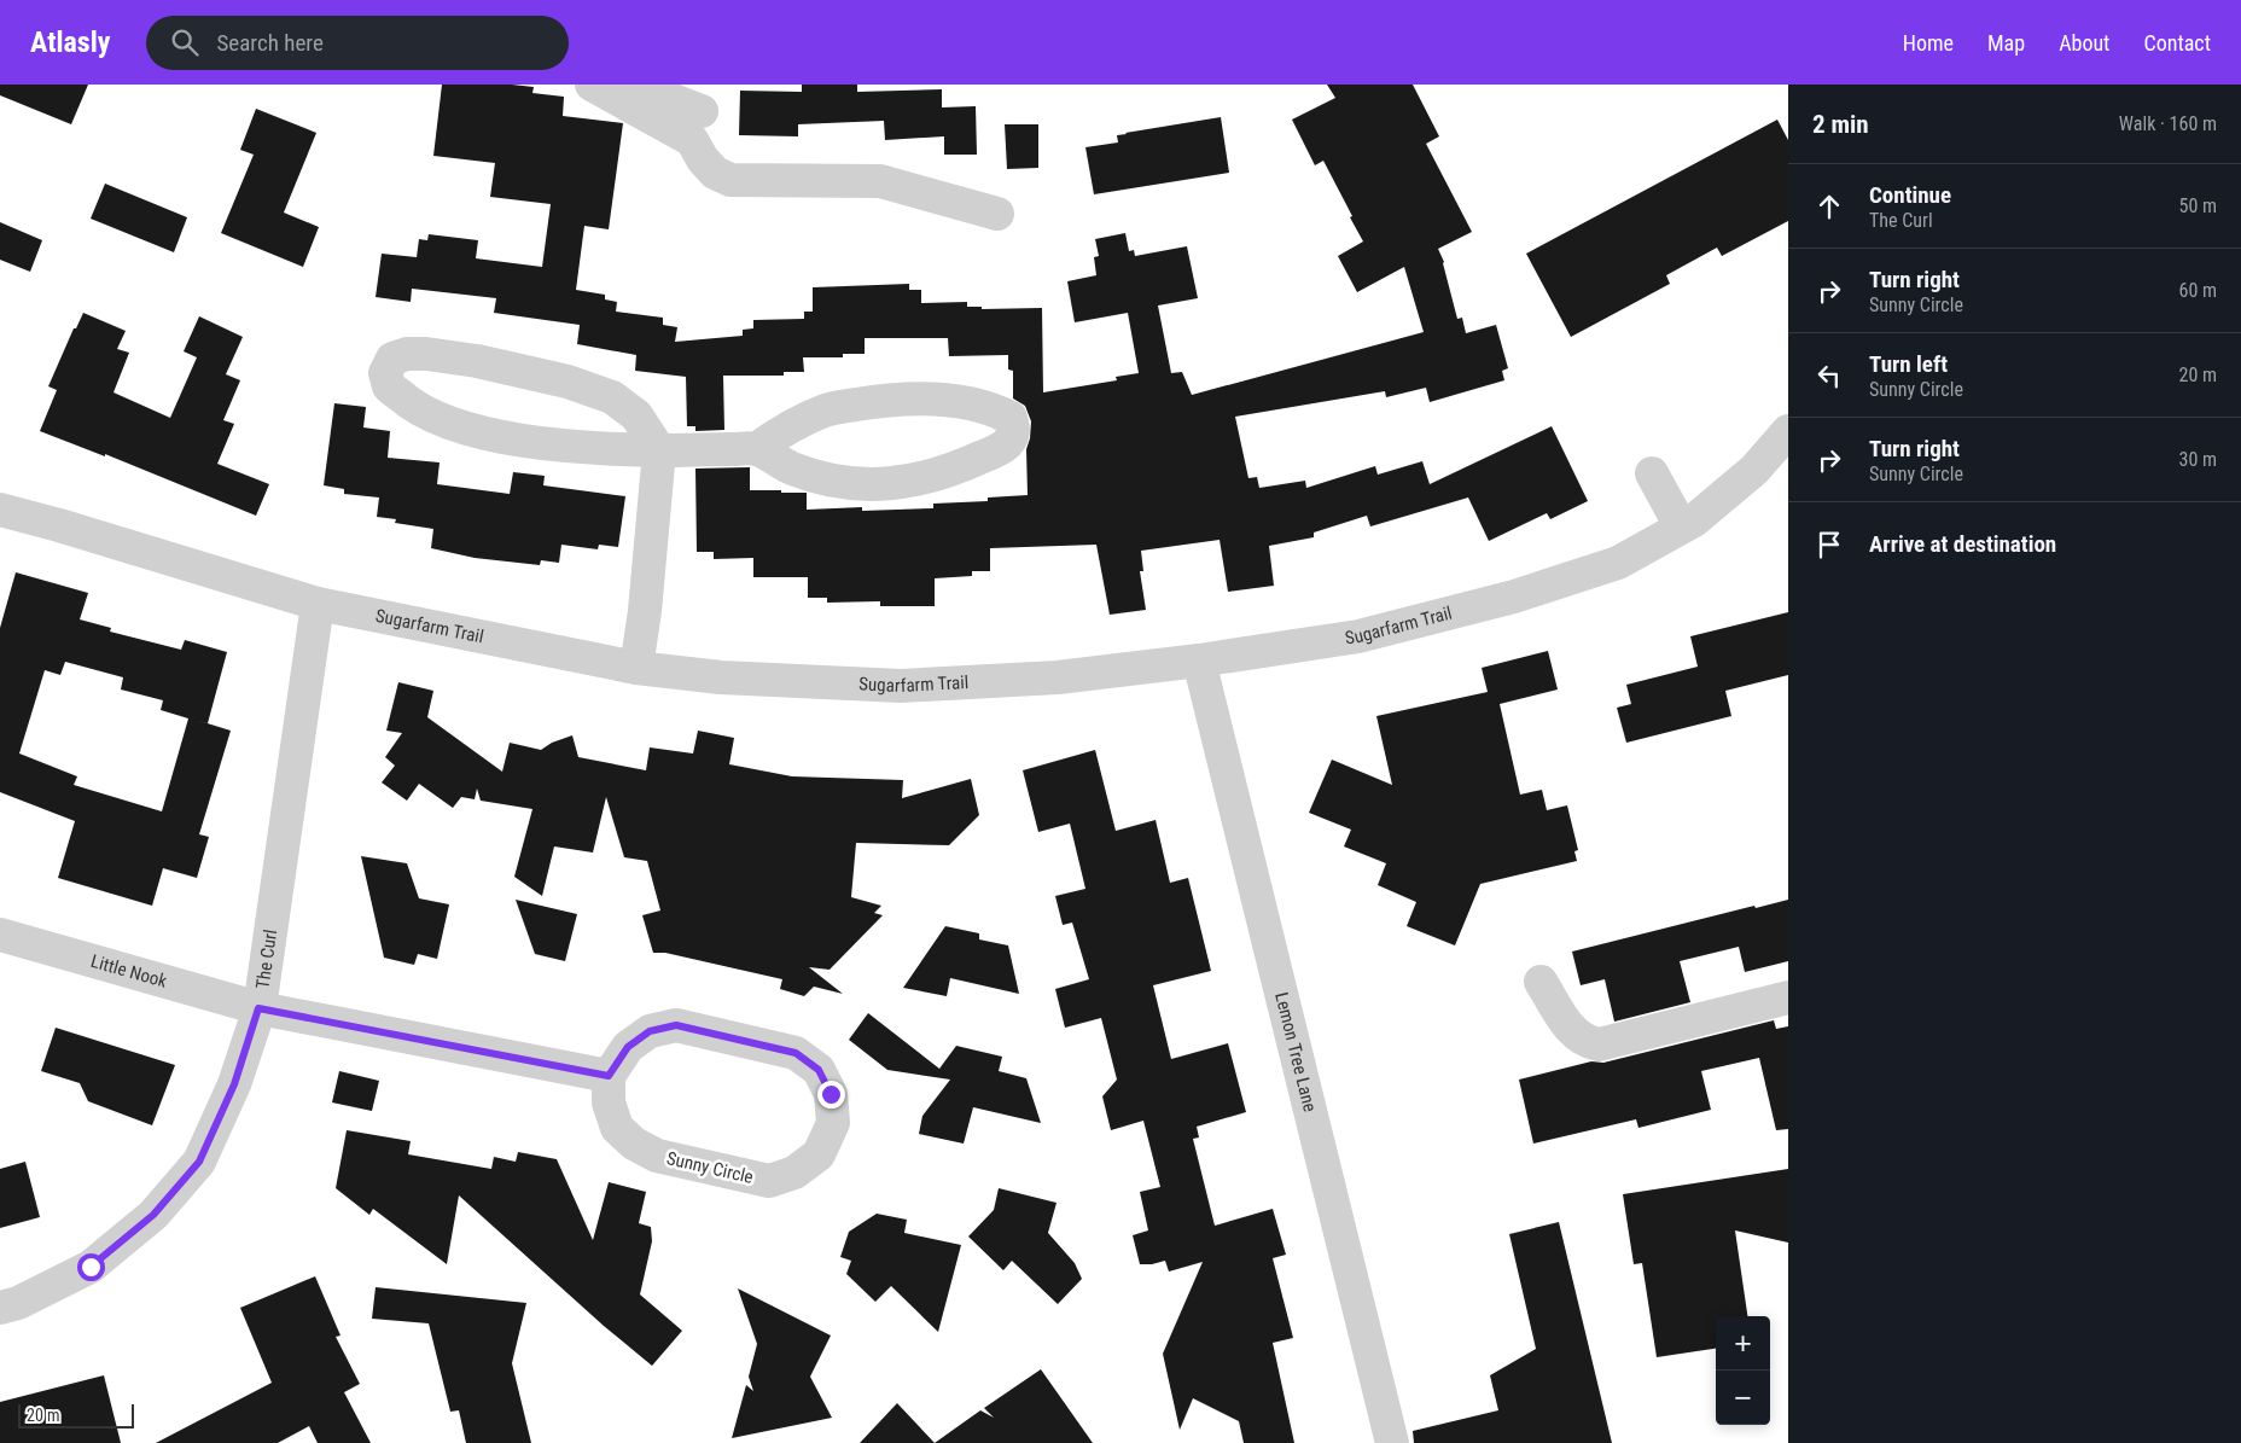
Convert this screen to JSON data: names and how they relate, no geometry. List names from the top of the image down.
{
  "streets": {
    "street": [
      "Sugarfarm Trail",
      "The Curl",
      "Little Nook",
      "Lemon Tree Lane",
      "Sunny Circle"
    ]
  },
  "crossings": [
    ["Sugarfarm Trail", "The Curl"],
    ["Sugarfarm Trail", "Lemon Tree Lane"],
    ["The Curl", "Little Nook"]
  ],
  "scale_bar": "20 m",
  "page": {
    "header": "Atlasly",
    "search": "Search here",
    "nav": [
      "Home",
      "Map",
      "About",
      "Contact"
    ],
    "heading": ["2 min", "Walk · 160 m"],
    "list": [
      ["Continue", "The Curl", "50 m"],
      ["Turn right", "Sunny Circle", "60 m"],
      ["Turn left", "Sunny Circle", "20 m"],
      ["Turn right", "Sunny Circle", "30 m"],
      "Arrive at destination"
    ],
    "map_buttons": ["+", "−"],
    "scale": "20 m"
  }
}
